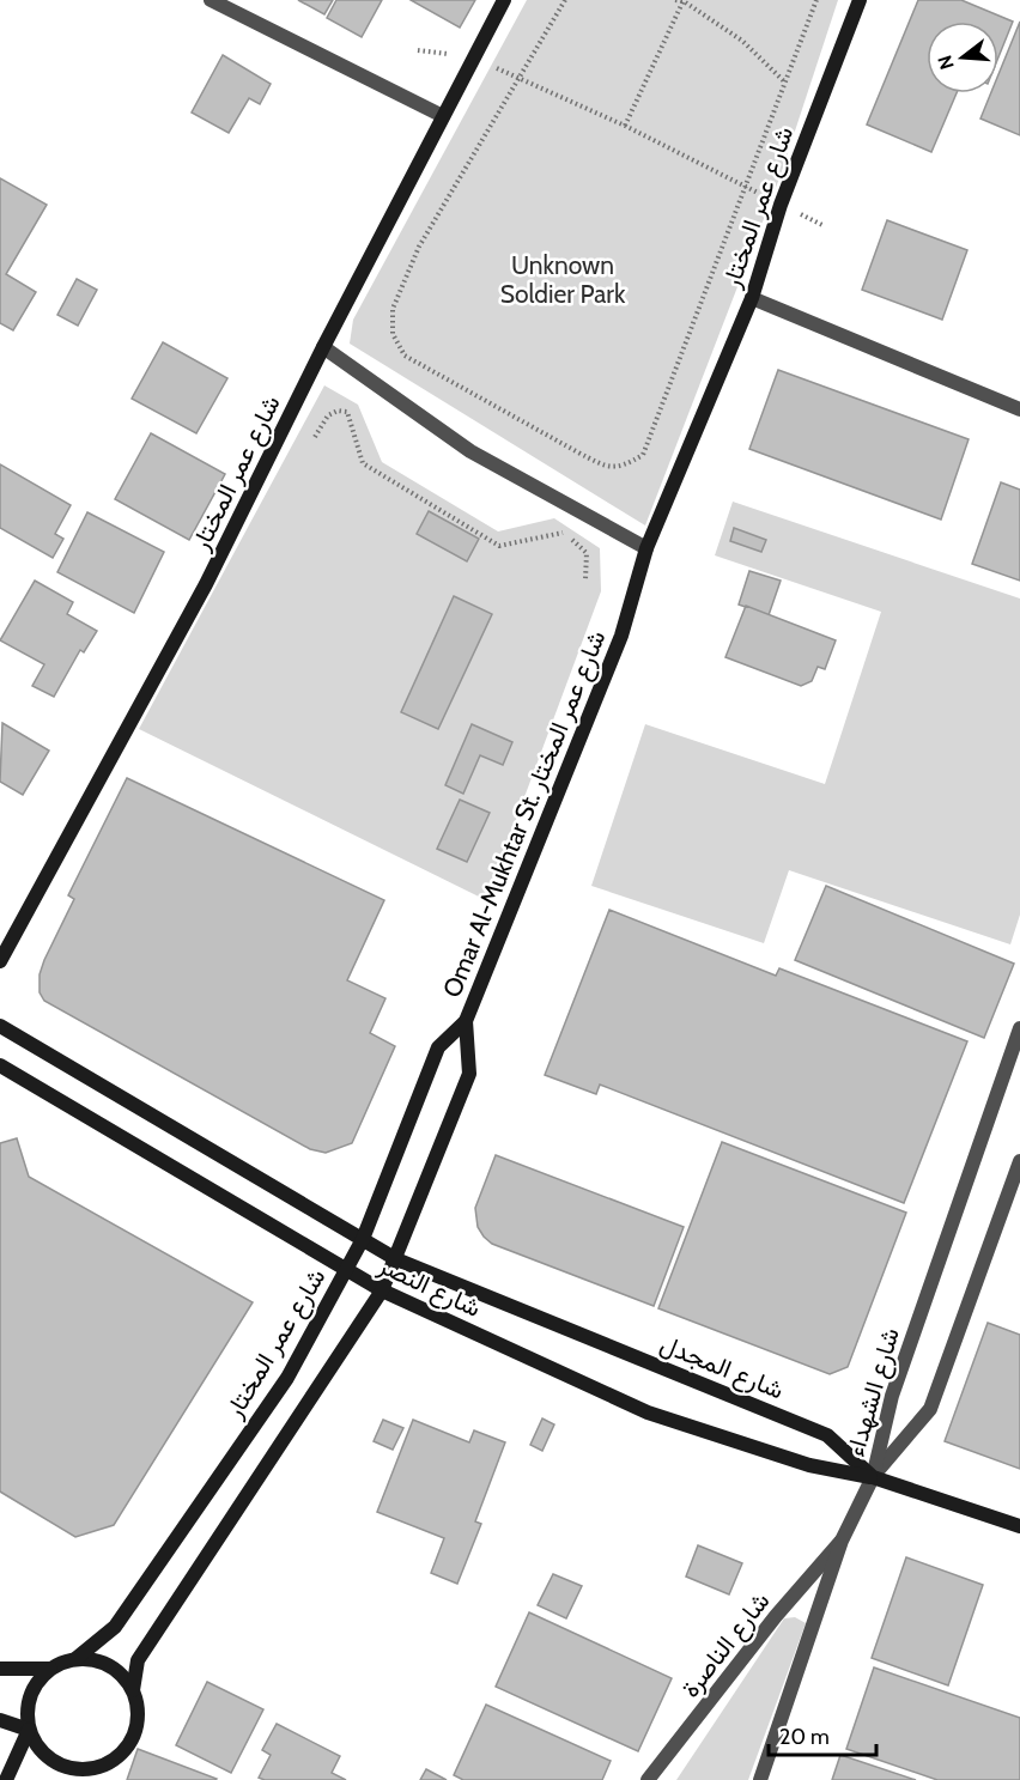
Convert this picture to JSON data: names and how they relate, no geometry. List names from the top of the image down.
{
  "streets": {
    "main road": [
      "شارع عمر المختار",
      "Omar Al-Mukhtar St. شارع عمر المختار",
      "شارع النصر",
      "شارع المجدل"
    ],
    "street": ["شارع الشهداء", "شارع الناصرة"]
  },
  "crossings": [
    ["شارع عمر المختار", "Omar Al-Mukhtar St. شارع عمر المختار"],
    ["شارع عمر المختار", "شارع النصر"],
    ["Omar Al-Mukhtar St. شارع عمر المختار", "شارع النصر"],
    ["Omar Al-Mukhtar St. شارع عمر المختار", "شارع المجدل"],
    ["شارع النصر", "شارع المجدل"],
    ["شارع النصر", "شارع الشهداء"],
    ["شارع المجدل", "شارع الشهداء"]
  ],
  "parks": ["Unknown Soldier Park"],
  "scale_bar": "20 m",
  "north": "left"
}
